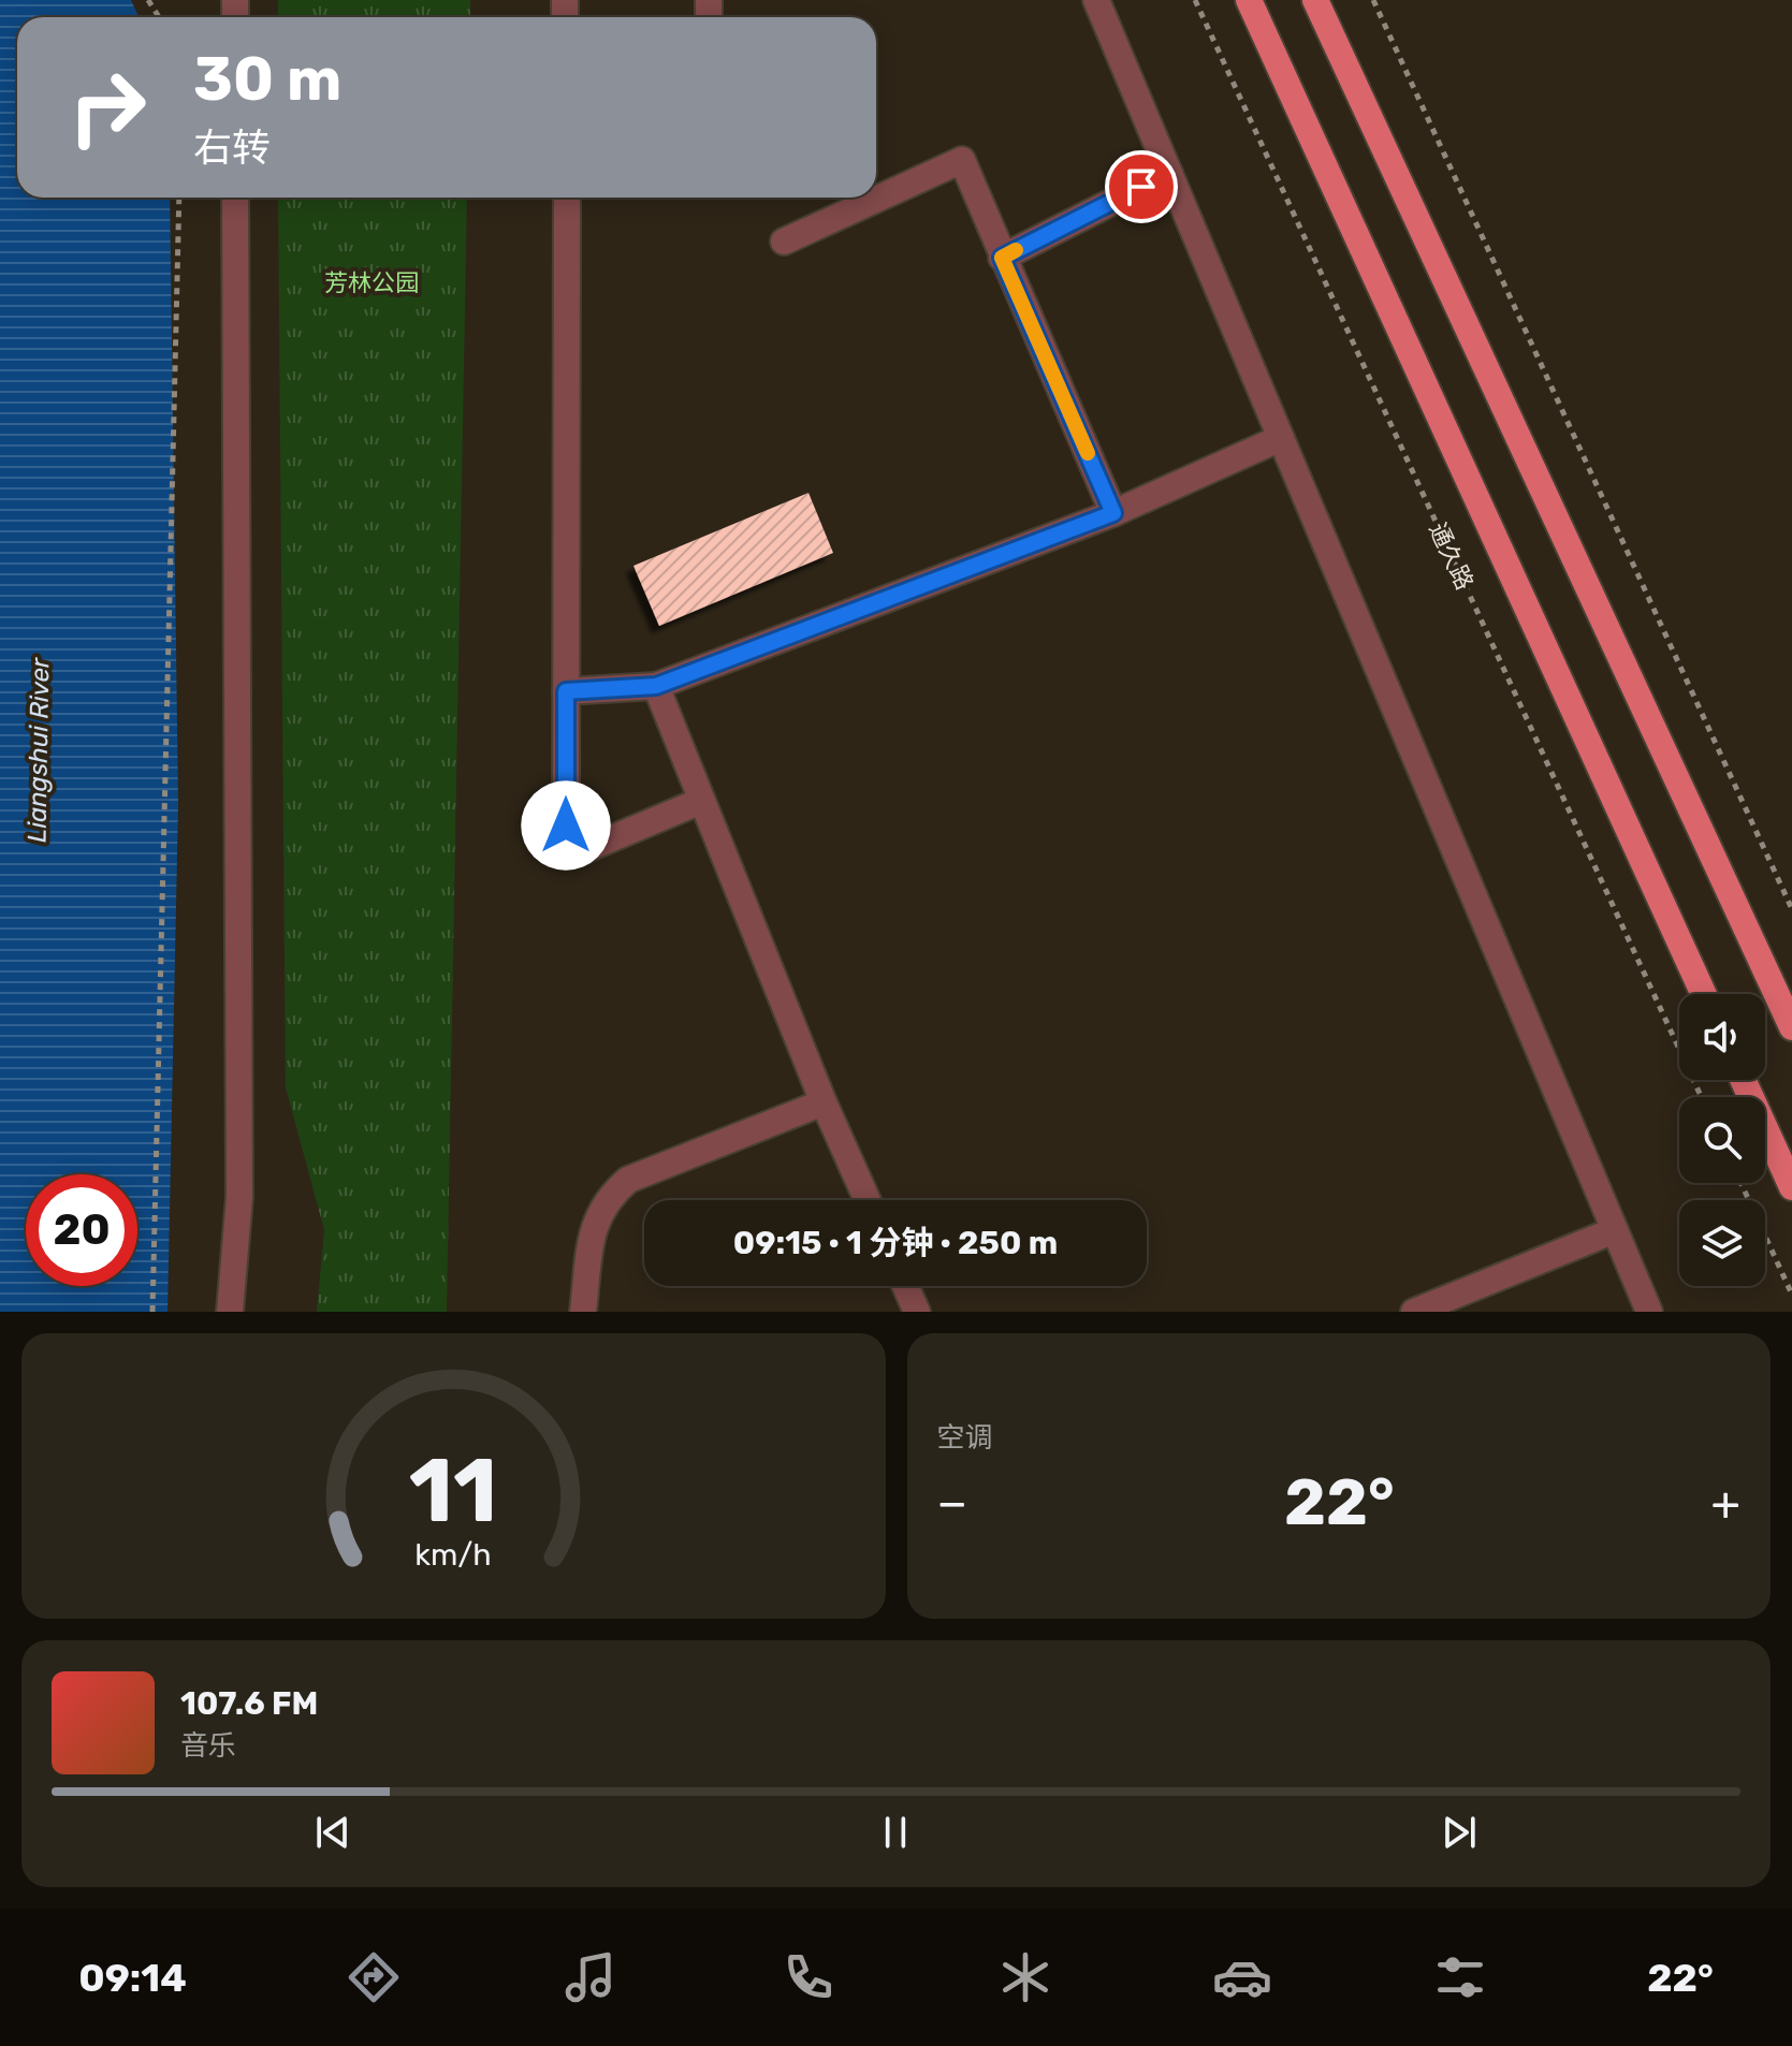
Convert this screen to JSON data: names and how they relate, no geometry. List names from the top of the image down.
{
  "streets": {
    "main road": ["通久路"]
  },
  "water": ["Liangshui River"],
  "parks": ["芳林公园"],
  "page": {
    "turn": ["30 m", "右转"],
    "limit": "20",
    "trip": "09:15 · 1 分钟 · 250 m",
    "tile": "空调",
    "heat": ["−", "22°", "+"],
    "song": ["107.6 FM", "音乐"],
    "tabs": ["09:14", "22°"],
    "gauge": ["11", "km/h"]
  }
}
